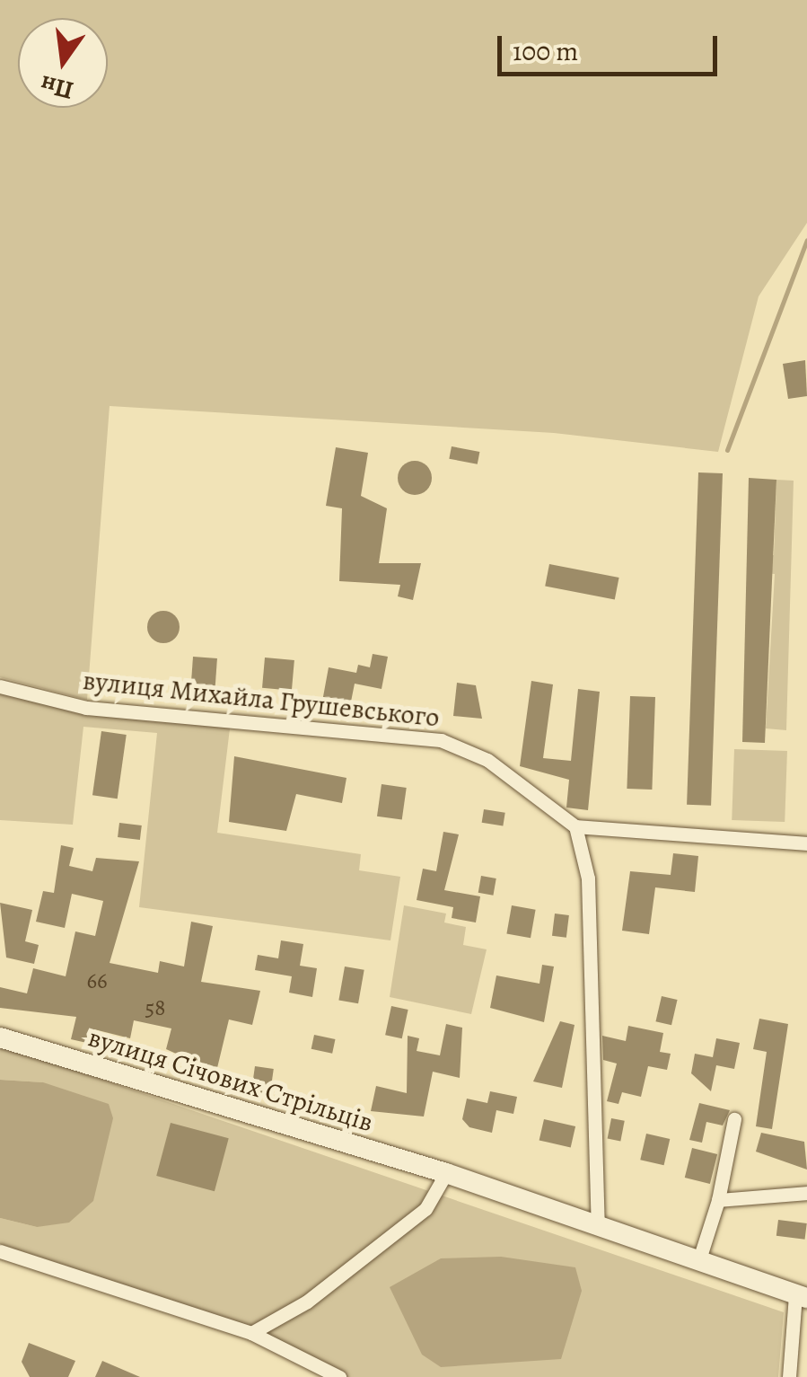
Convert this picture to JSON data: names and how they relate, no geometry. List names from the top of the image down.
{
  "streets": {
    "street": ["вулиця Михайла Грушевського", "вулиця Січових Стрільців"]
  },
  "house_numbers": ["66", "58"],
  "scale_bar": "100 m",
  "north": "bottom"
}
